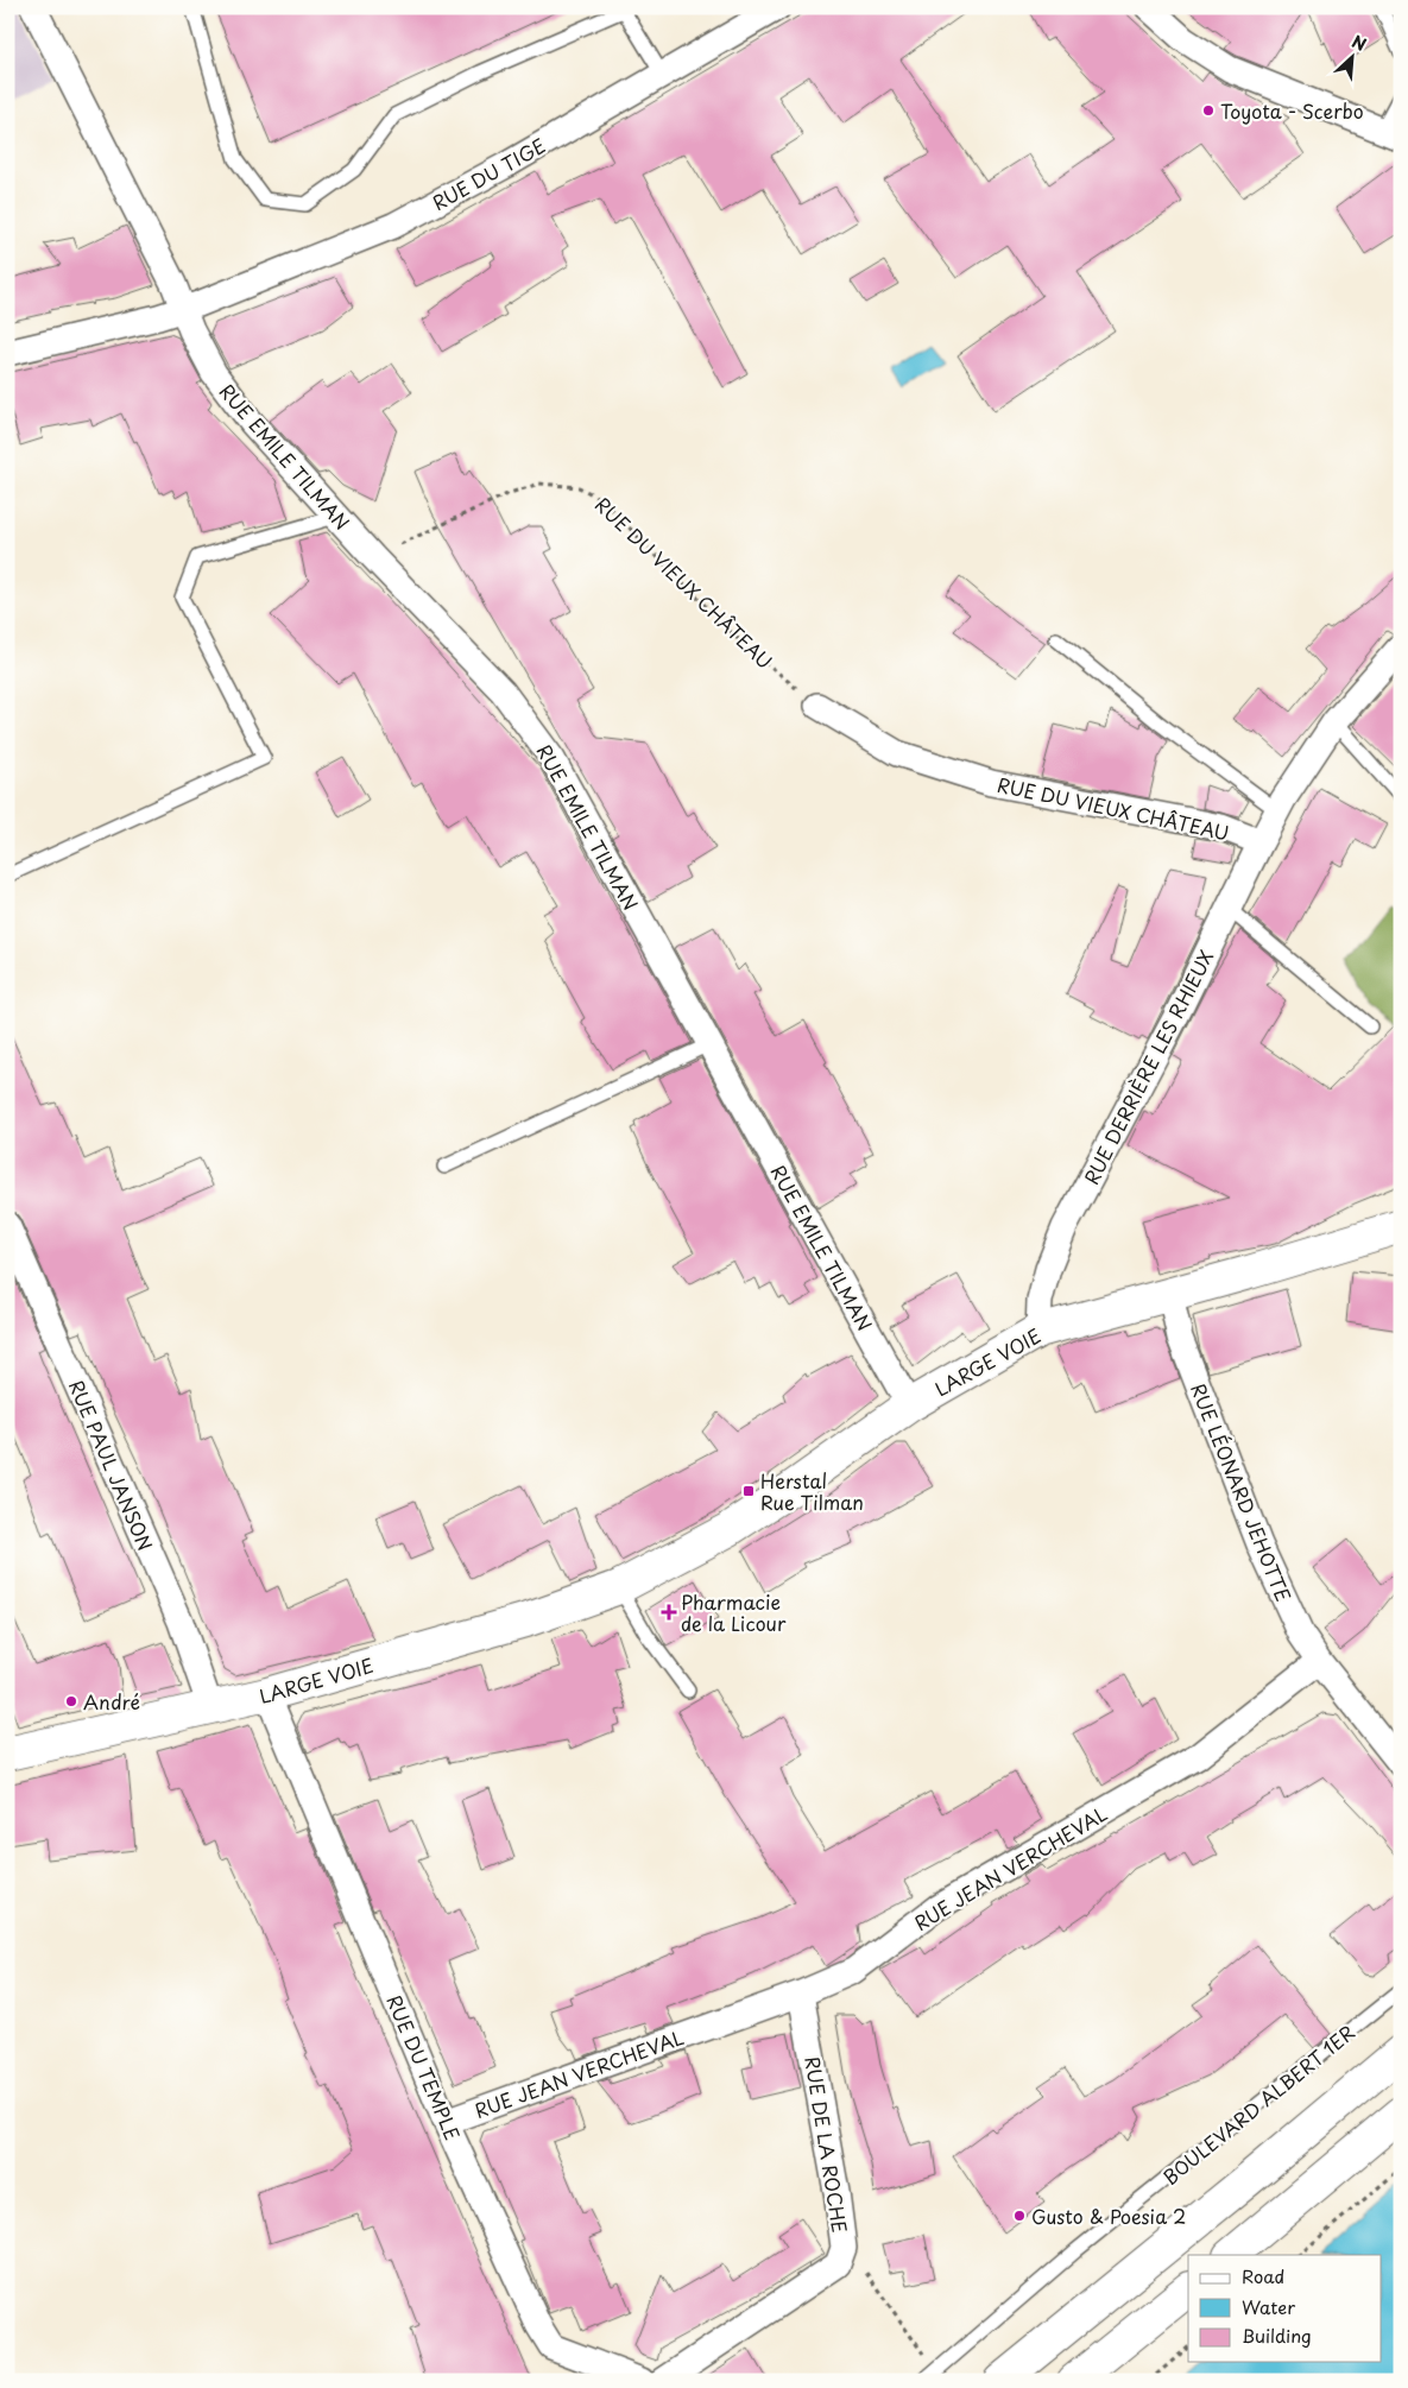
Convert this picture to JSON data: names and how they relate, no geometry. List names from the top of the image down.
{
  "streets": {
    "street": [
      "RUE DU TIGE",
      "RUE EMILE TILMAN",
      "RUE DU VIEUX CHÂTEAU",
      "RUE DERRIÈRE LES RHIEUX",
      "LARGE VOIE",
      "RUE PAUL JANSON",
      "RUE LÉONARD JEHOTTE",
      "RUE JEAN VERCHEVAL",
      "RUE DU TEMPLE",
      "RUE DE LA ROCHE"
    ],
    "lane": ["BOULEVARD ALBERT 1ER"]
  },
  "crossings": [
    ["RUE DU TIGE", "RUE EMILE TILMAN"],
    ["RUE EMILE TILMAN", "RUE DU VIEUX CHÂTEAU"],
    ["RUE EMILE TILMAN", "LARGE VOIE"],
    ["RUE DU VIEUX CHÂTEAU", "RUE DERRIÈRE LES RHIEUX"],
    ["RUE DERRIÈRE LES RHIEUX", "LARGE VOIE"],
    ["LARGE VOIE", "RUE PAUL JANSON"],
    ["LARGE VOIE", "RUE LÉONARD JEHOTTE"],
    ["LARGE VOIE", "RUE DU TEMPLE"],
    ["RUE LÉONARD JEHOTTE", "RUE JEAN VERCHEVAL"],
    ["RUE JEAN VERCHEVAL", "RUE DU TEMPLE"],
    ["RUE JEAN VERCHEVAL", "RUE DE LA ROCHE"]
  ],
  "places": {
    "other": ["Toyota - Scerbo", "André", "Gusto & Poesia 2"],
    "transit": ["Herstal Rue Tilman"],
    "health": ["Pharmacie de la Licour"]
  },
  "legend": ["Road", "Water", "Building"],
  "north": "top right"
}
